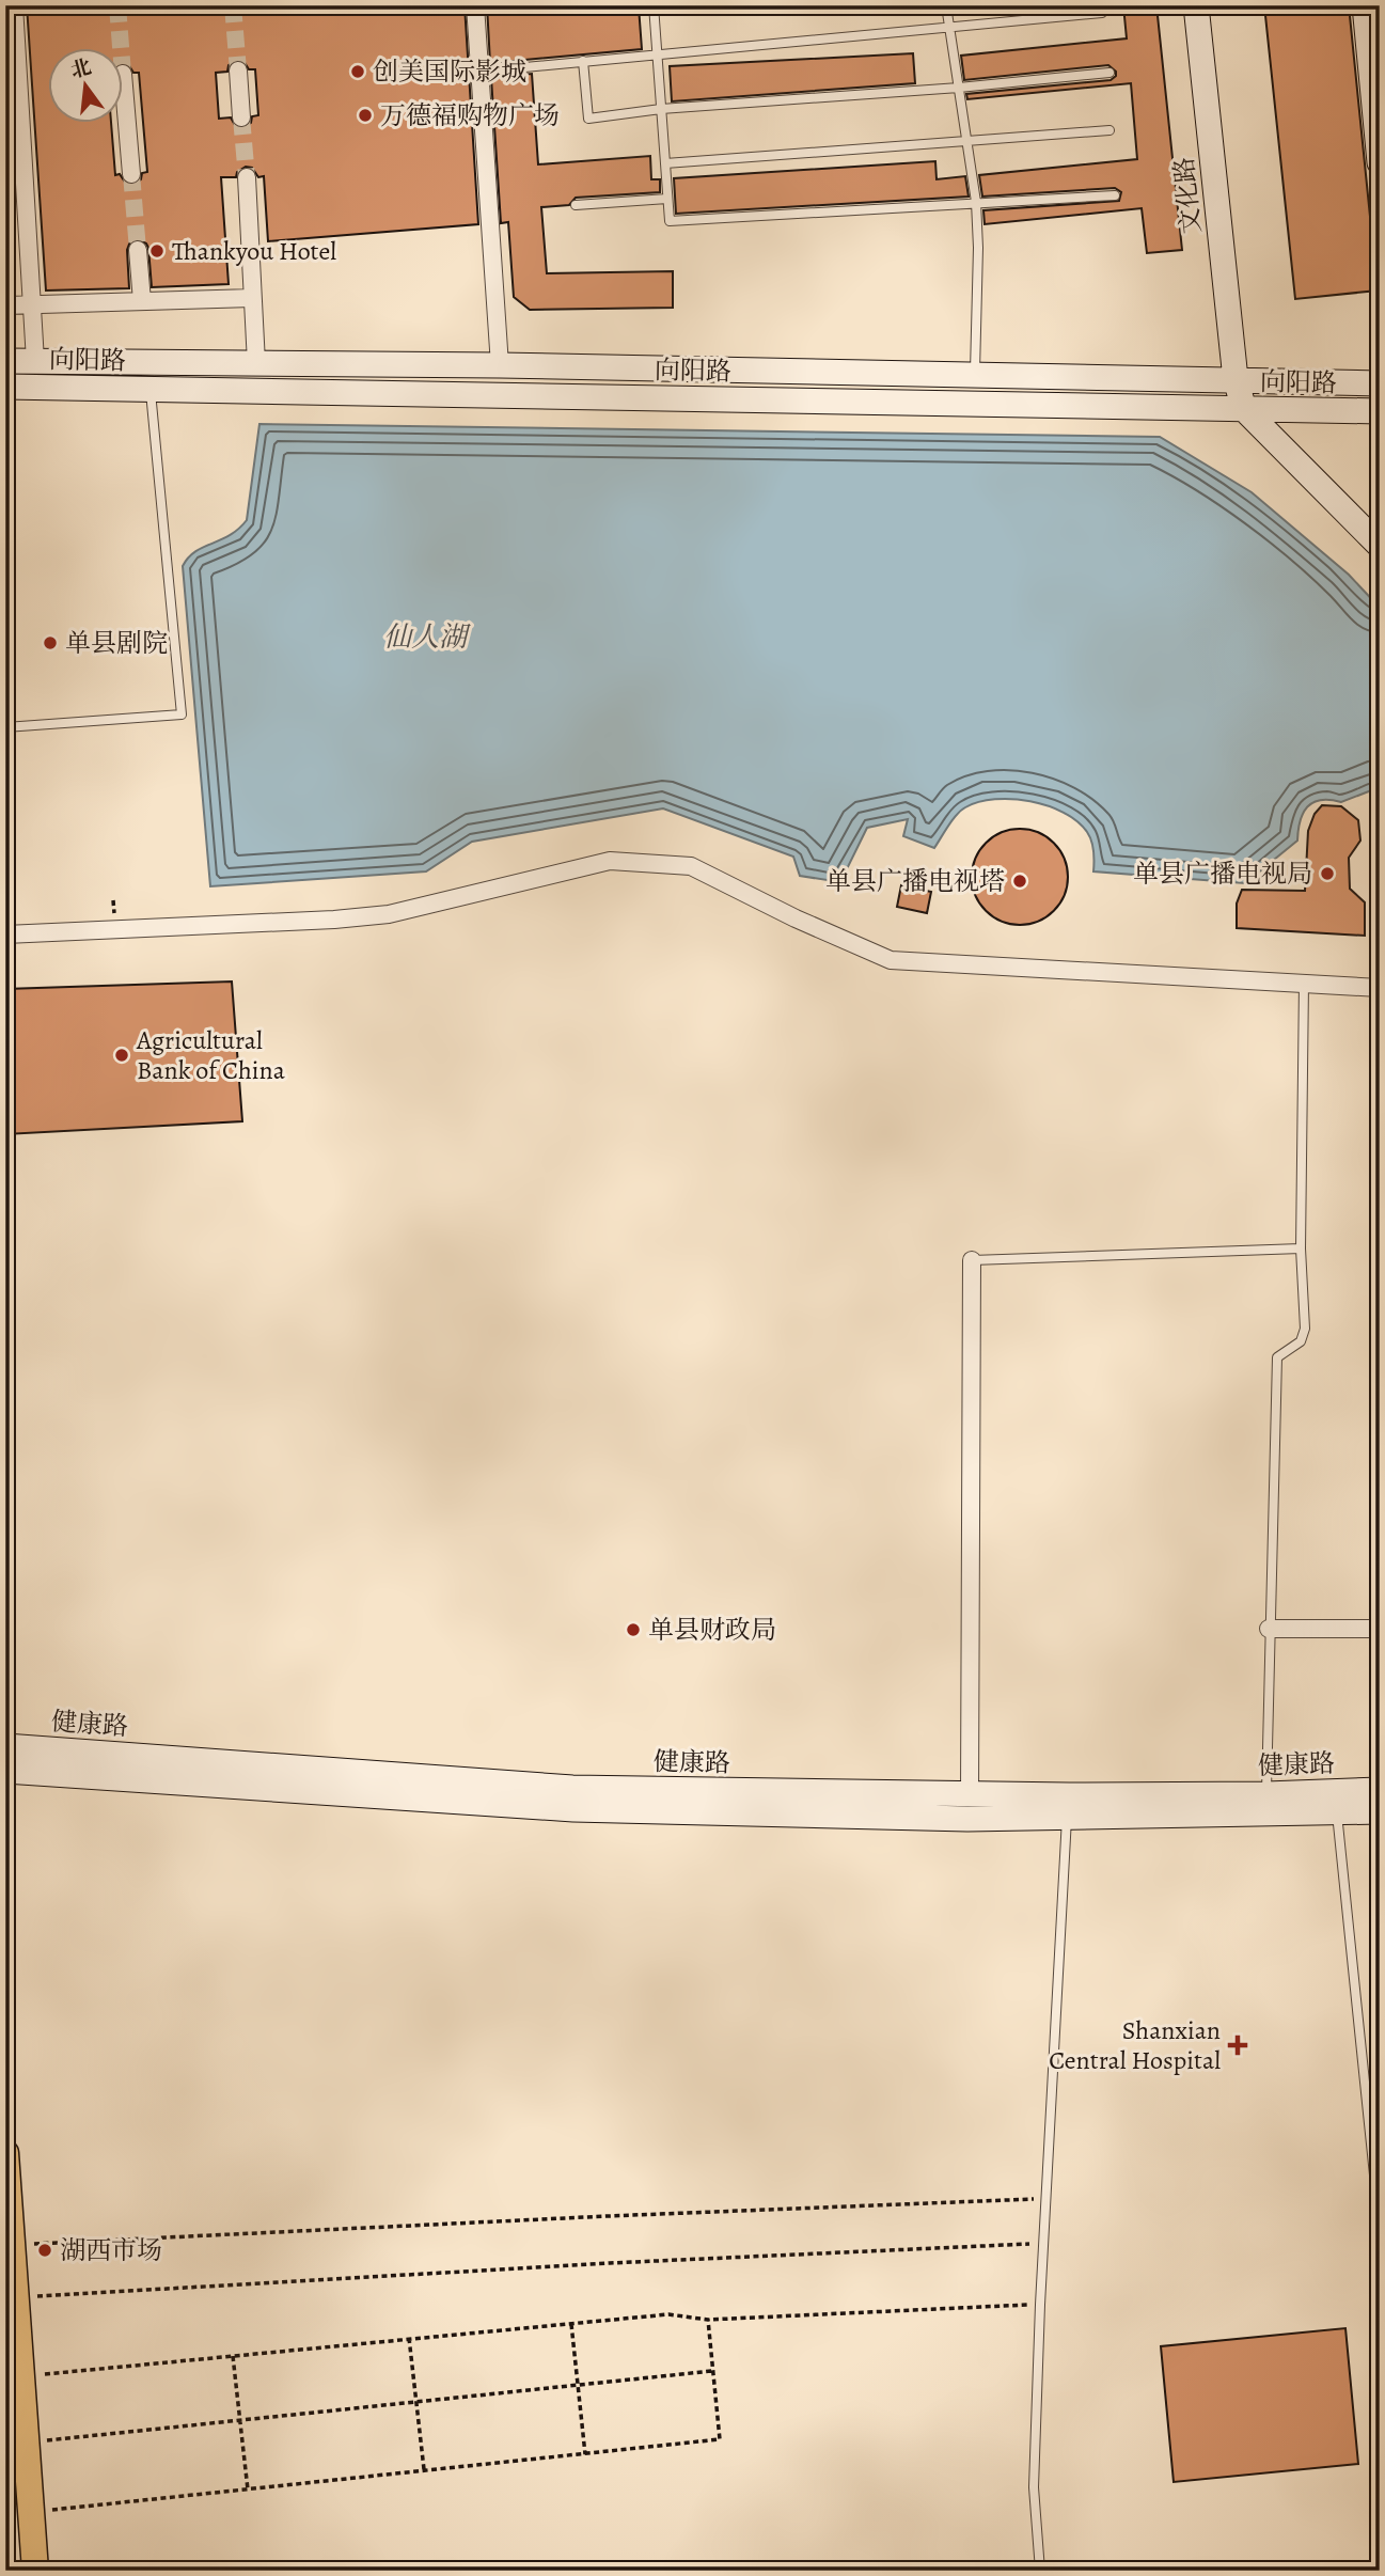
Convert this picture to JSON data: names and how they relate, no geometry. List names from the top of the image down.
{
  "streets": {
    "main road": ["文化路", "向阳路", "健康路"]
  },
  "crossings": [
    ["文化路", "向阳路"]
  ],
  "water": ["仙人湖"],
  "places": {
    "other": [
      "创美国际影城",
      "万德福购物广场",
      "Thankyou Hotel",
      "单县剧院",
      "单县广播电视局",
      "单县广播电视塔",
      "Agricultural Bank of China",
      "单县财政局",
      "湖西市场"
    ],
    "health": ["Shanxian Central Hospital"]
  },
  "north": "top"
}
